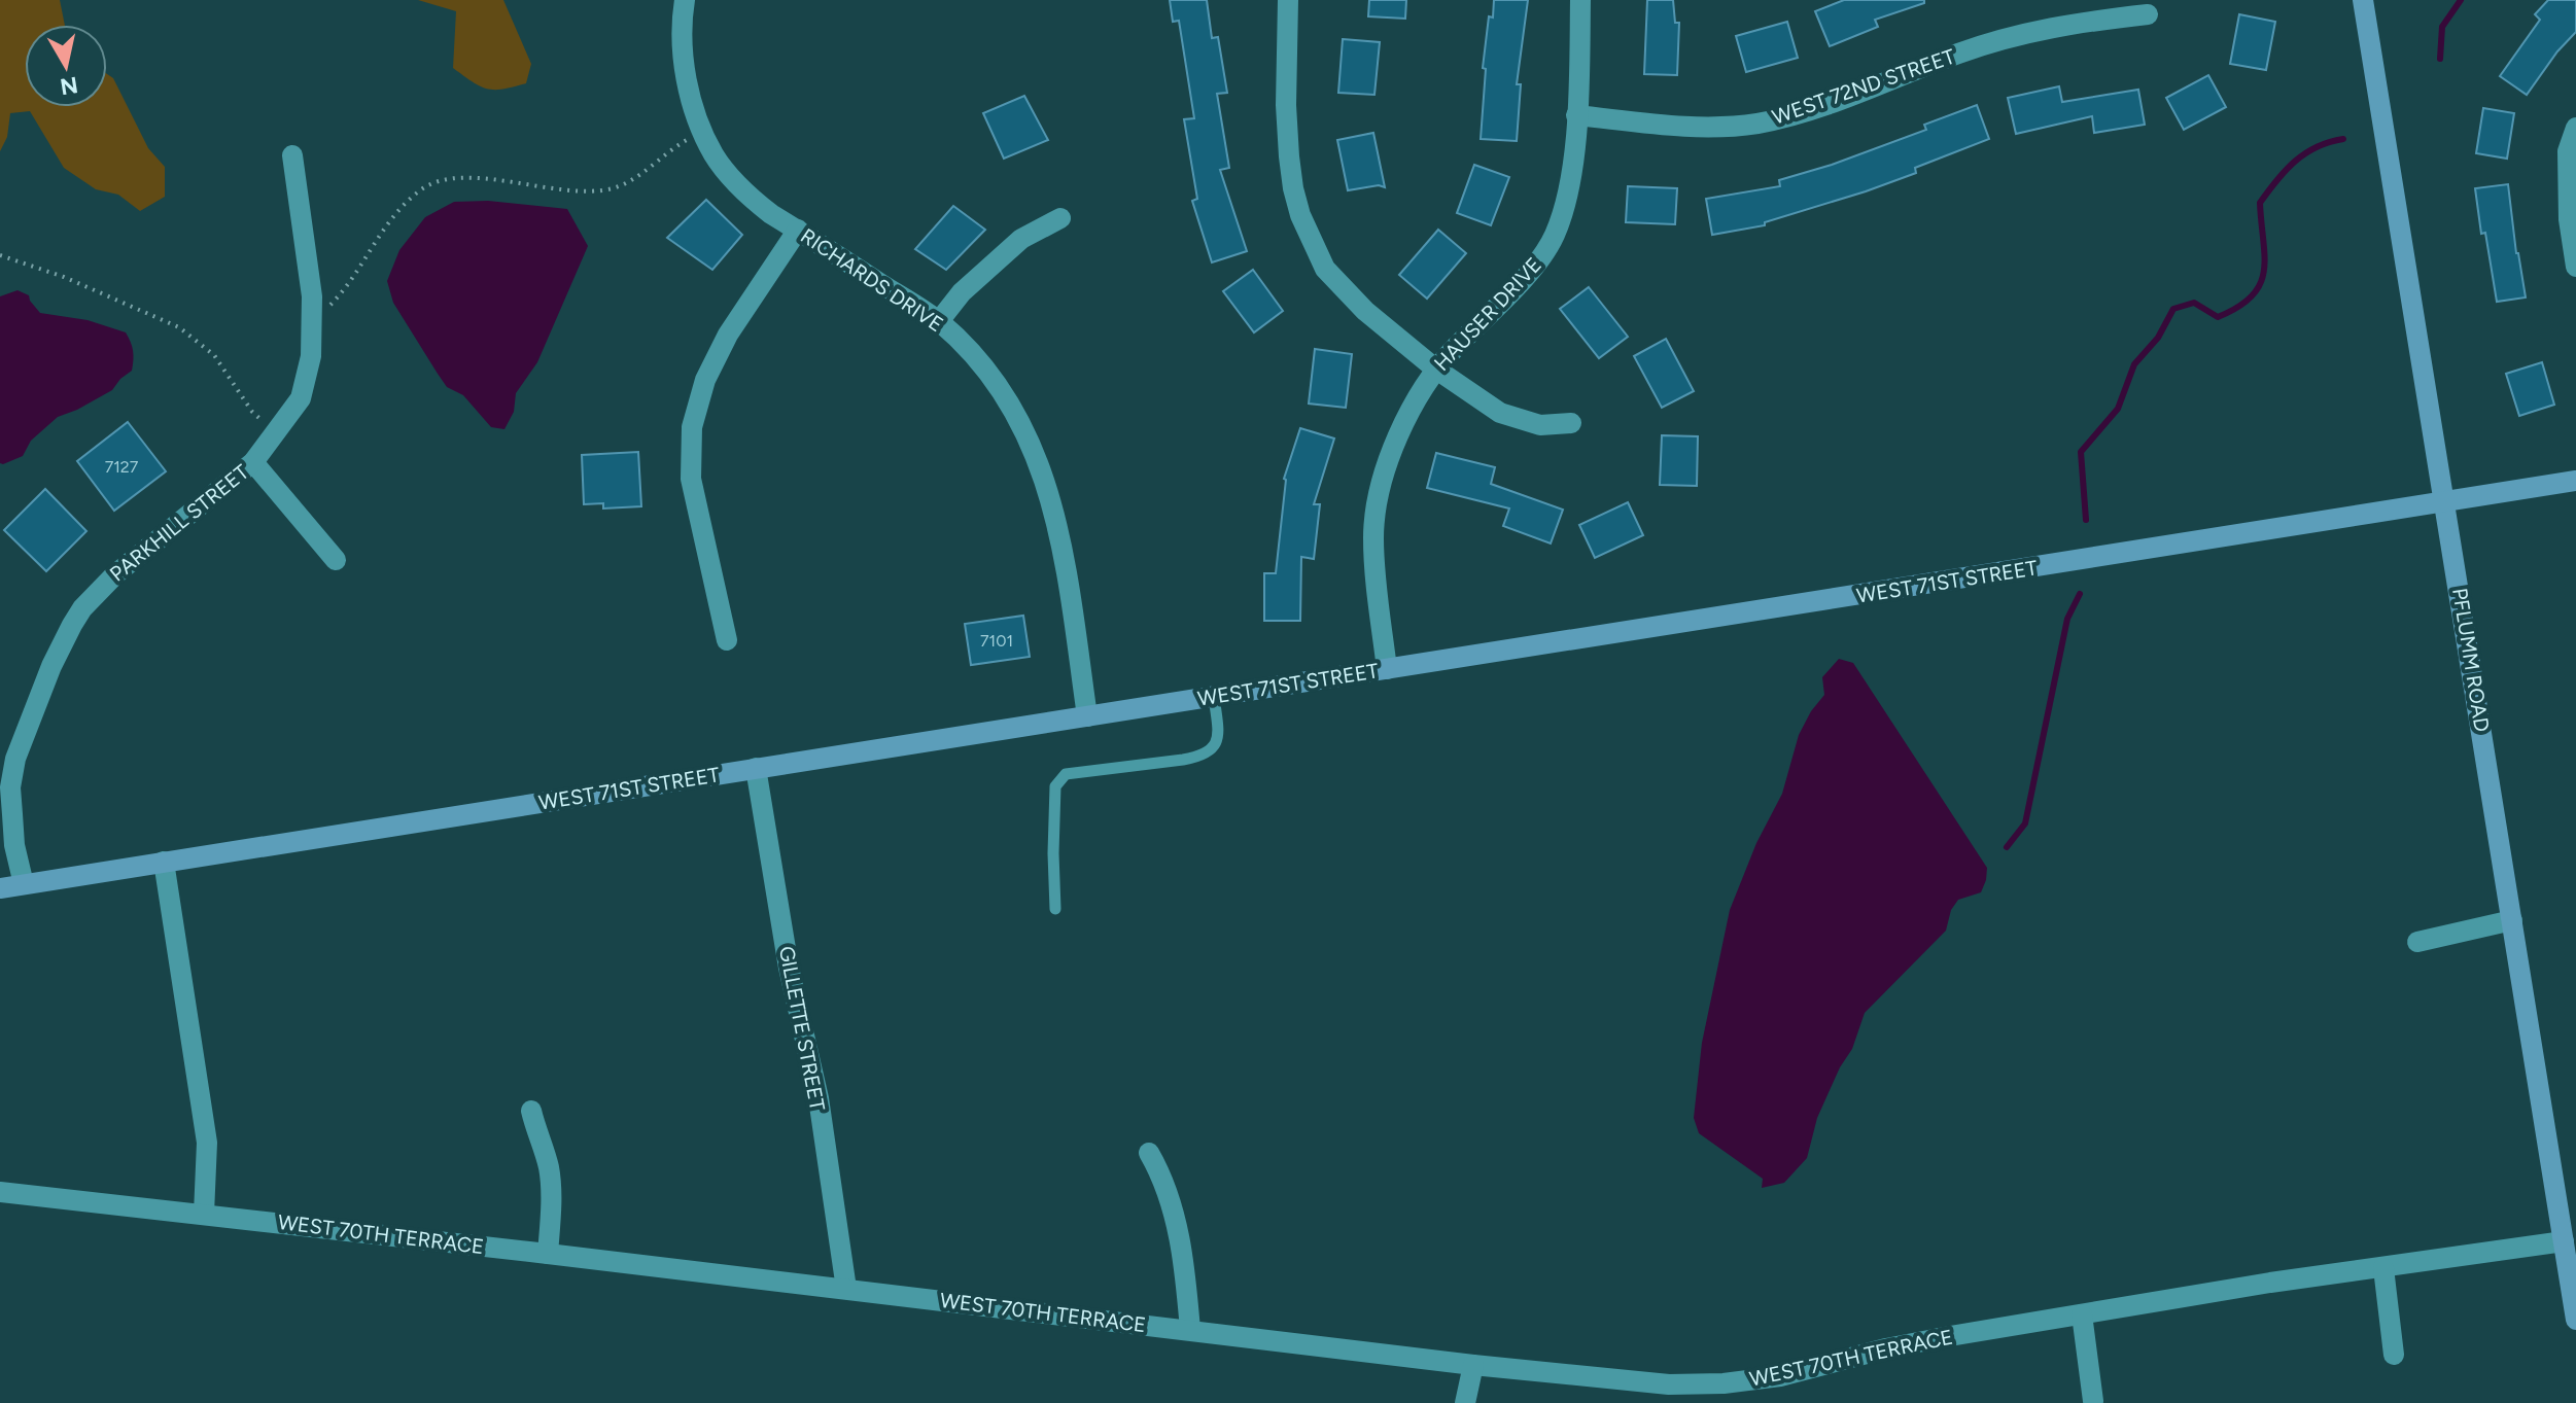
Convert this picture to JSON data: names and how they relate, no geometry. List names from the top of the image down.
{
  "streets": {
    "street": [
      "WEST 72ND STREET",
      "RICHARDS DRIVE",
      "HAUSER DRIVE",
      "PARKHILL STREET",
      "WEST 71ST STREET",
      "PFLUMM ROAD",
      "GILLETTE STREET",
      "WEST 70TH TERRACE"
    ]
  },
  "crossings": [
    ["WEST 72ND STREET", "HAUSER DRIVE"],
    ["RICHARDS DRIVE", "WEST 71ST STREET"],
    ["HAUSER DRIVE", "WEST 71ST STREET"],
    ["PARKHILL STREET", "WEST 71ST STREET"],
    ["WEST 71ST STREET", "PFLUMM ROAD"],
    ["WEST 71ST STREET", "GILLETTE STREET"],
    ["PFLUMM ROAD", "WEST 70TH TERRACE"],
    ["GILLETTE STREET", "WEST 70TH TERRACE"]
  ],
  "house_numbers": ["7127", "7101"],
  "north": "bottom"
}
